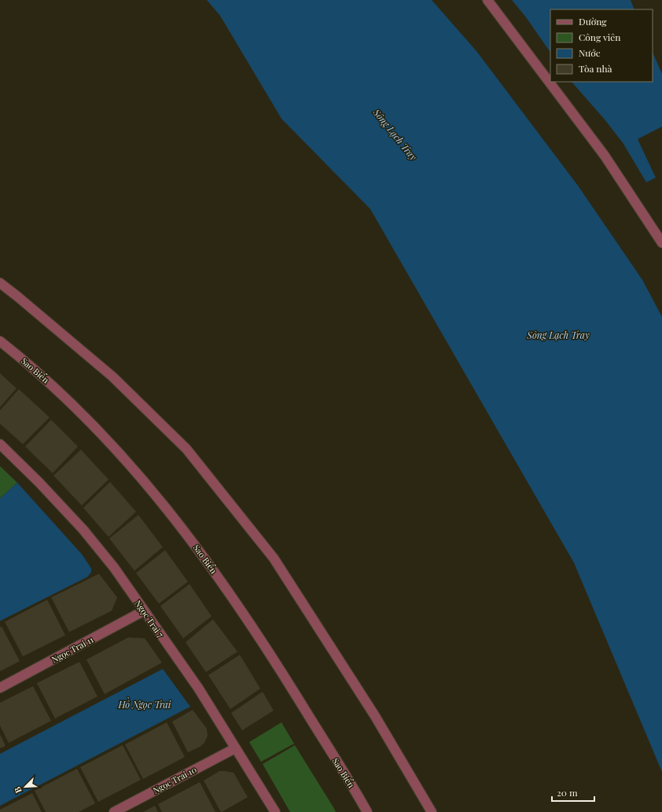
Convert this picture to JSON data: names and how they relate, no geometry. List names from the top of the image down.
{
  "streets": {
    "lane": [
      "Sao Biển",
      "Ngọc Trai 7",
      "Ngọc Trai 11",
      "Ngọc Trai 10"
    ]
  },
  "crossings": [
    ["Ngọc Trai 7", "Ngọc Trai 11"],
    ["Ngọc Trai 7", "Ngọc Trai 10"]
  ],
  "water": ["Sông Lạch Tray", "Hồ Ngọc Trai"],
  "legend": [
    "Đường",
    "Công viên",
    "Nước",
    "Tòa nhà"
  ],
  "scale_bar": "20 m",
  "north": "bottom left"
}
